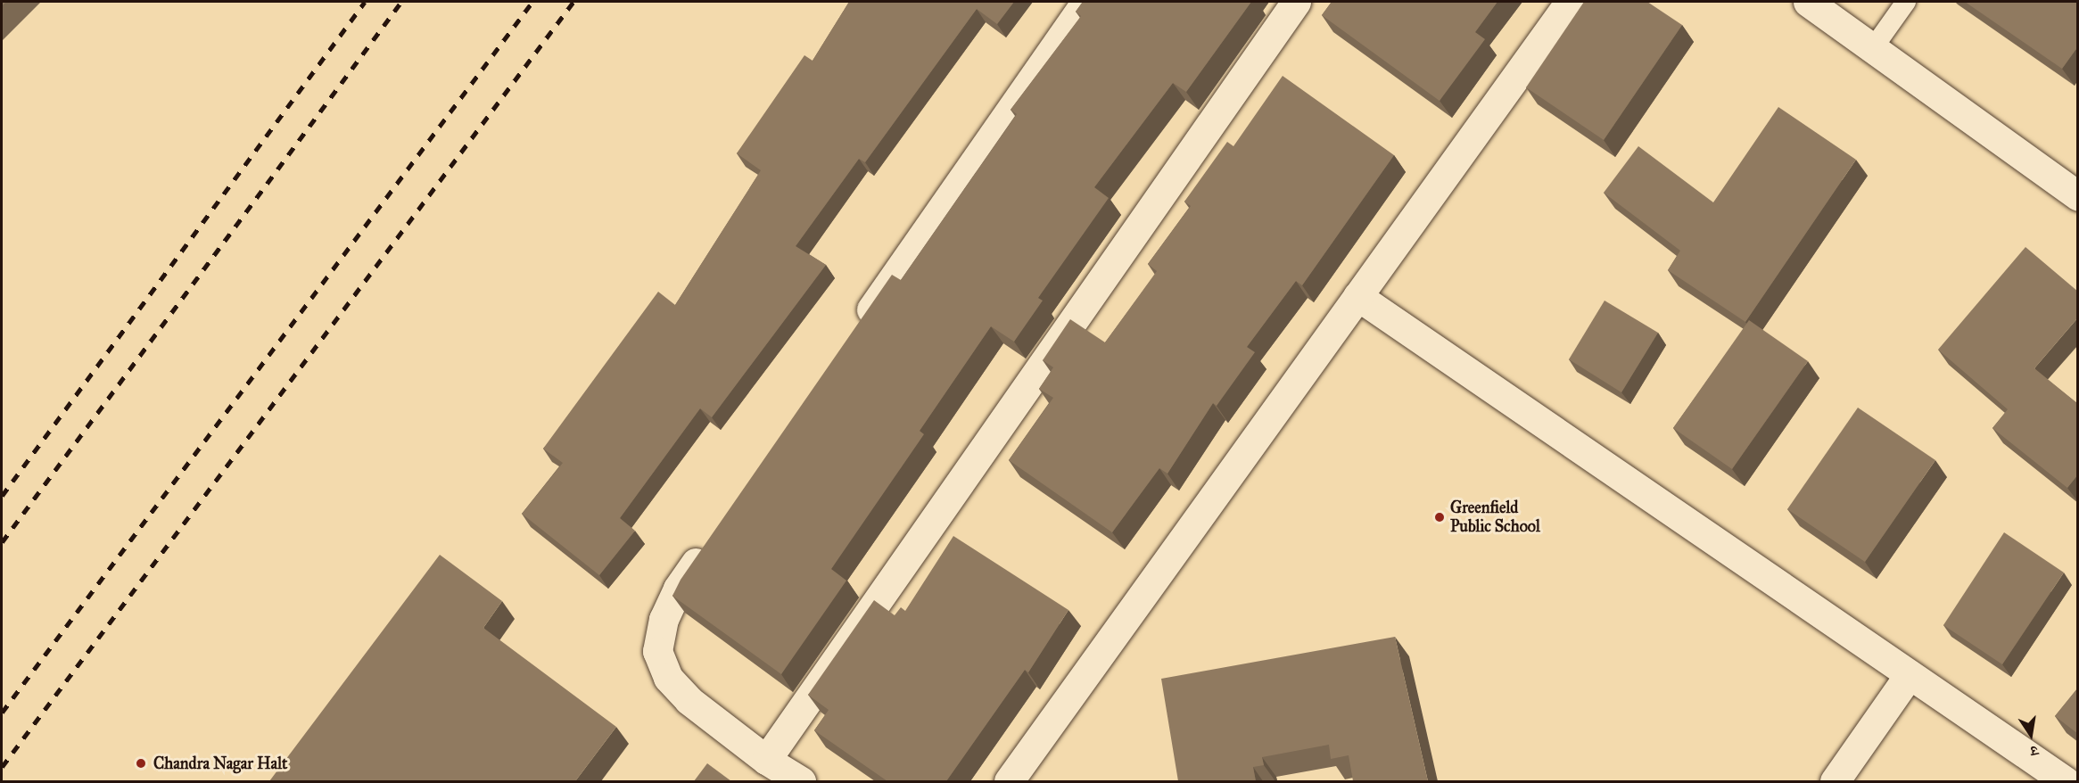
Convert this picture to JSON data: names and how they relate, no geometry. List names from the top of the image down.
{
  "places": ["Greenfield Public School", "Chandra Nagar Halt"],
  "north": "bottom"
}
